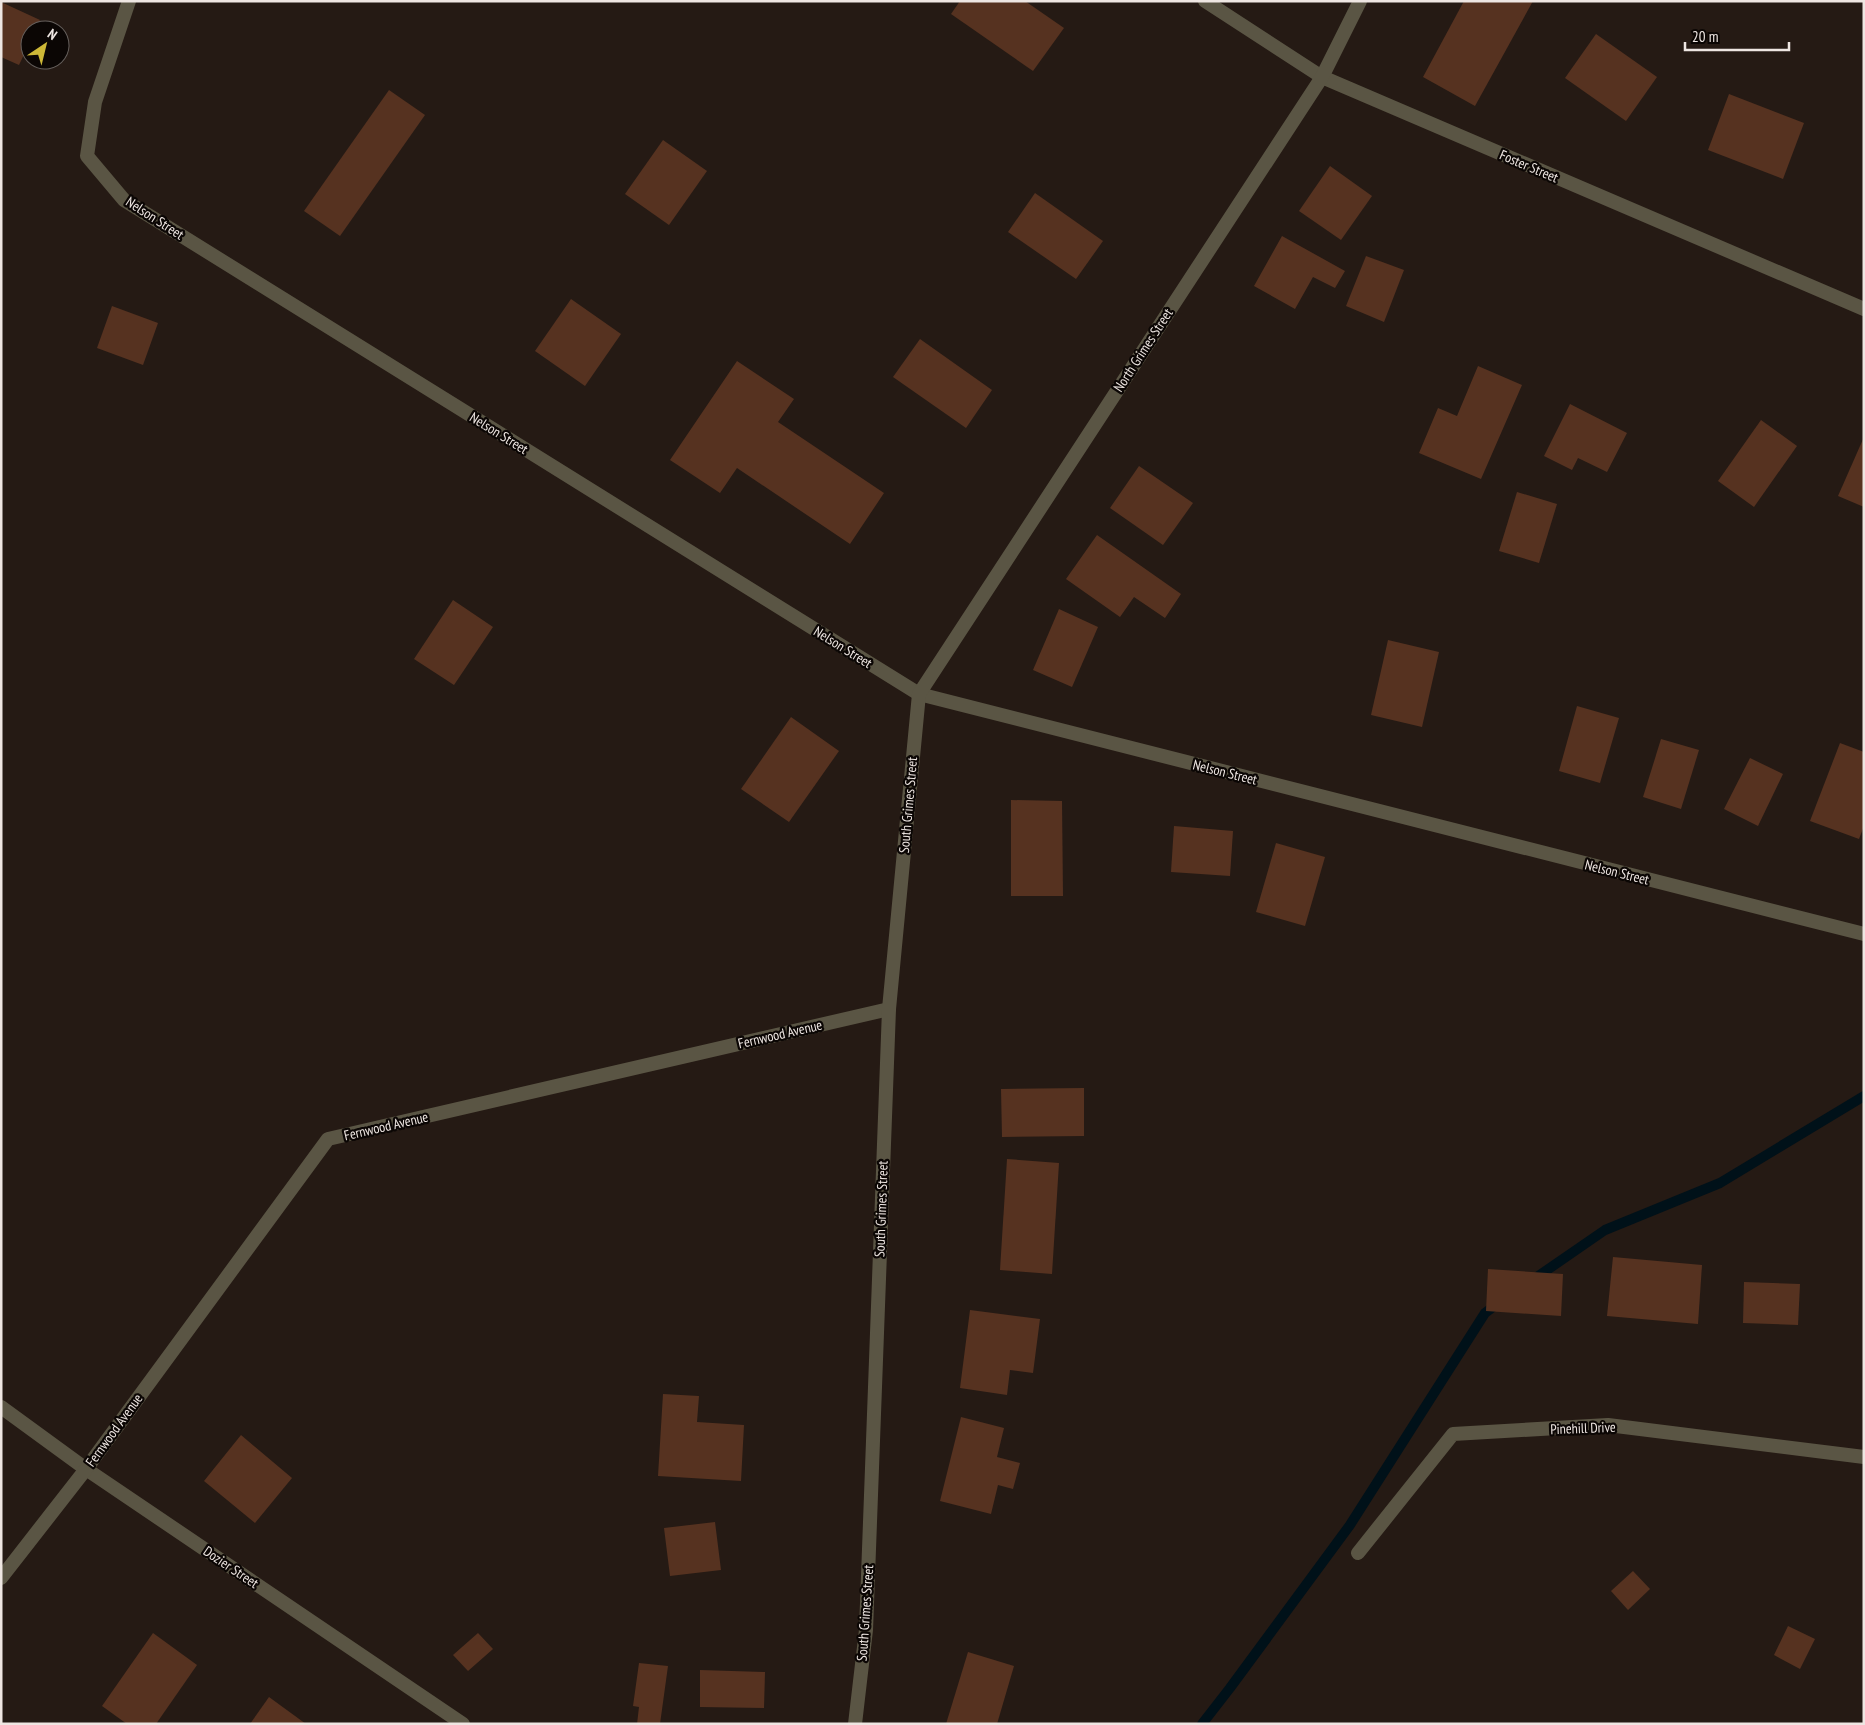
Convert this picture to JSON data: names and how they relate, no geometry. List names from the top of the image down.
{
  "streets": {
    "street": [
      "Foster Street",
      "Nelson Street",
      "North Grimes Street",
      "South Grimes Street",
      "Fernwood Avenue",
      "Pinehill Drive",
      "Dozier Street"
    ]
  },
  "crossings": [
    ["Foster Street", "North Grimes Street"],
    ["Nelson Street", "North Grimes Street"],
    ["Nelson Street", "South Grimes Street"],
    ["North Grimes Street", "South Grimes Street"],
    ["South Grimes Street", "Fernwood Avenue"],
    ["Fernwood Avenue", "Dozier Street"]
  ],
  "scale_bar": "20 m",
  "north": "top right"
}
